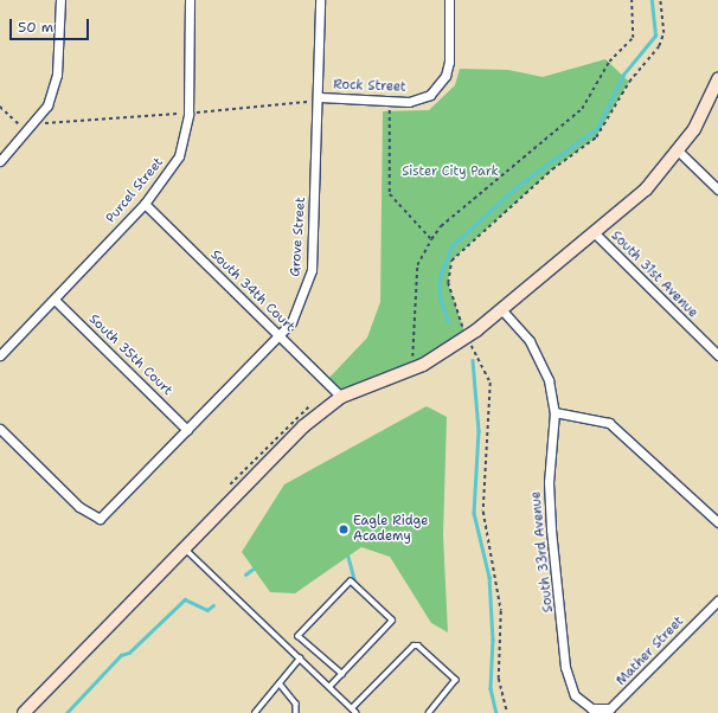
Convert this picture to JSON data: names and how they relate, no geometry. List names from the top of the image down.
{
  "streets": {
    "street": [
      "Rock Street",
      "Purcel Street",
      "Grove Street",
      "South 31st Avenue",
      "South 34th Court",
      "South 35th Court",
      "South 33rd Avenue",
      "Mather Street"
    ]
  },
  "crossings": [
    ["Rock Street", "Grove Street"],
    ["Purcel Street", "South 34th Court"],
    ["Purcel Street", "South 35th Court"],
    ["Grove Street", "South 34th Court"],
    ["Grove Street", "South 35th Court"],
    ["South 33rd Avenue", "Mather Street"]
  ],
  "parks": ["Sister City Park"],
  "places": ["Eagle Ridge Academy"],
  "scale_bar": "50 m"
}
